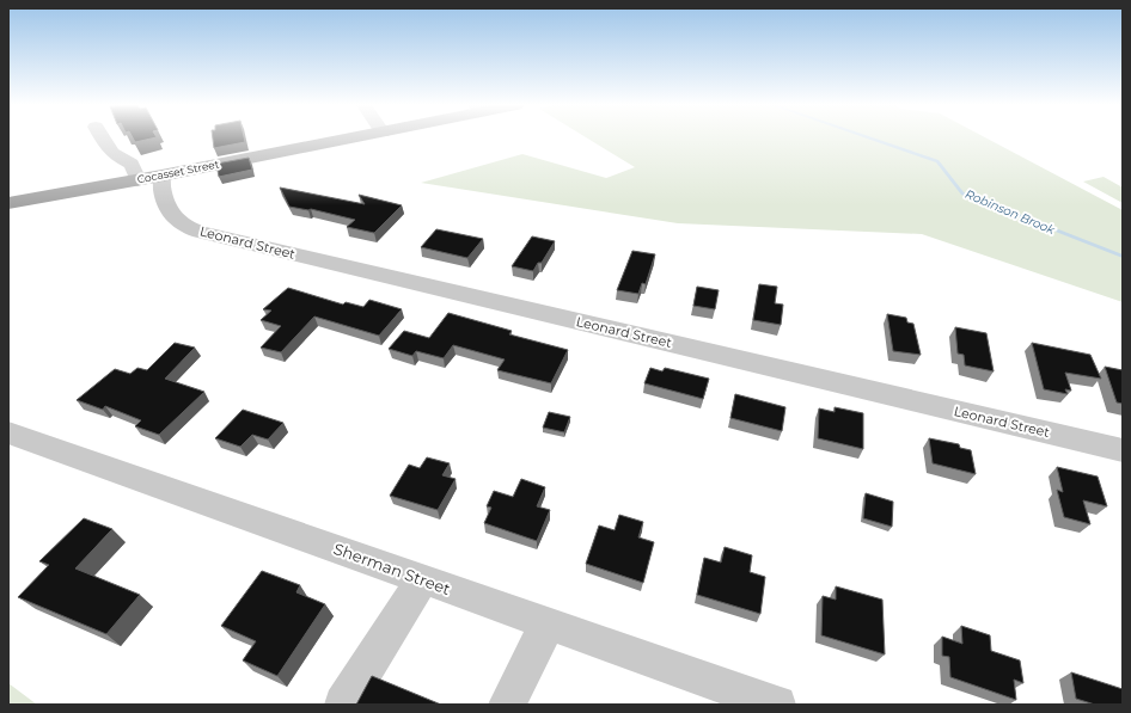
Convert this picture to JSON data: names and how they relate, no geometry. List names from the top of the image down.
{
  "streets": {
    "main road": ["Cocasset Street"],
    "street": ["Leonard Street", "Sherman Street"]
  },
  "crossings": [
    ["Cocasset Street", "Leonard Street"]
  ],
  "water": ["Robinson Brook"]
}
